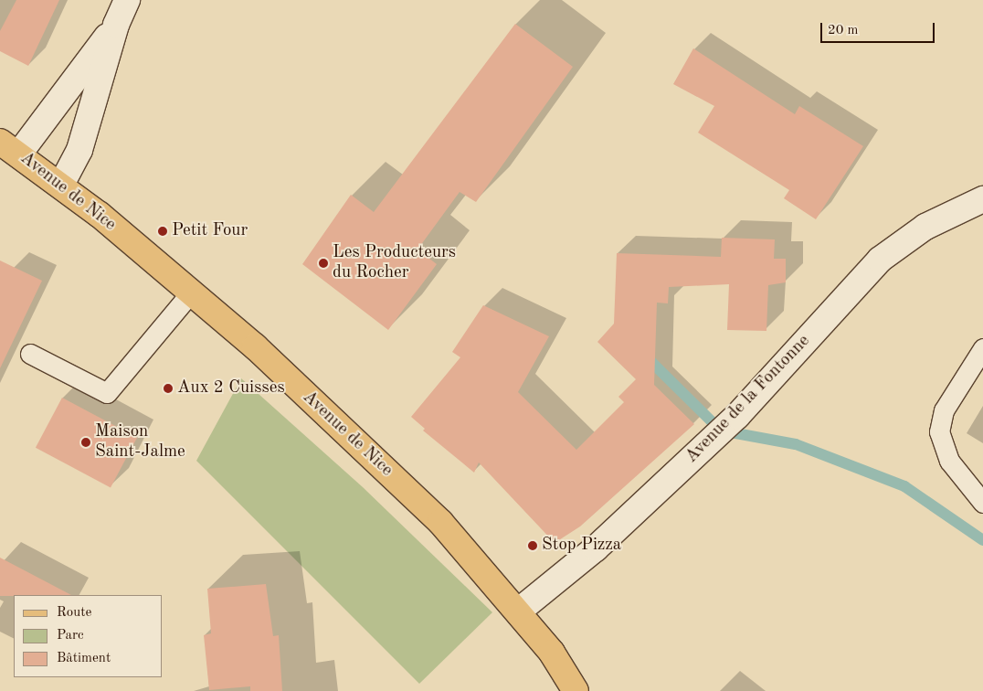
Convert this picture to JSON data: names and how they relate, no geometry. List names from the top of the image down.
{
  "streets": {
    "main road": ["Avenue de Nice"],
    "street": ["Avenue de la Fontonne"]
  },
  "crossings": [
    ["Avenue de Nice", "Avenue de la Fontonne"]
  ],
  "places": [
    "Petit Four",
    "Les Producteurs du Rocher",
    "Aux 2 Cuisses",
    "Maison Saint-Jalme",
    "Stop Pizza"
  ],
  "legend": ["Route", "Parc", "Bâtiment"],
  "scale_bar": "20 m"
}
